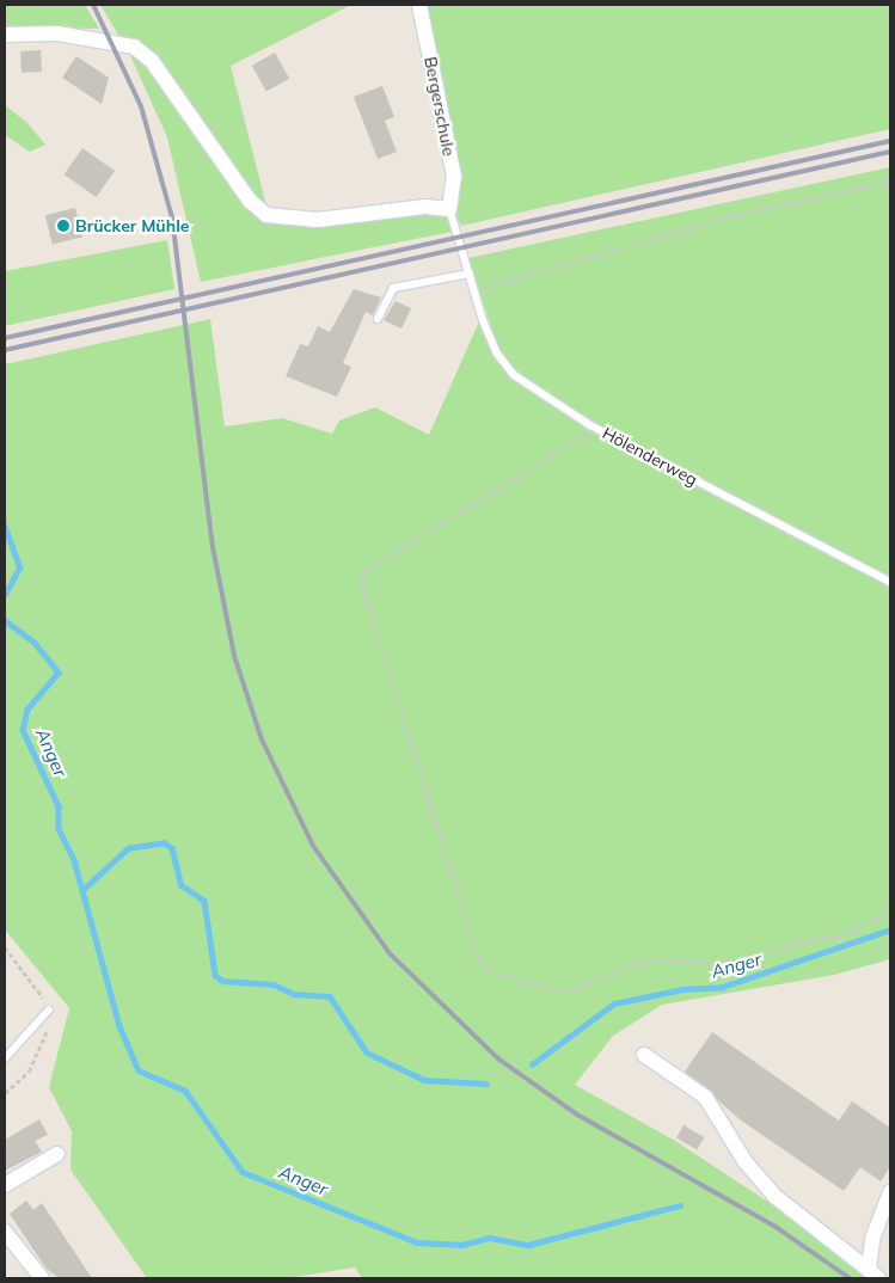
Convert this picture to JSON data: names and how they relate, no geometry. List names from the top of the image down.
{
  "streets": {
    "street": ["Bergerschule"],
    "lane": ["Hölenderweg"]
  },
  "crossings": [
    ["Bergerschule", "Hölenderweg"]
  ],
  "water": ["Anger"],
  "places": ["Brücker Mühle"]
}
